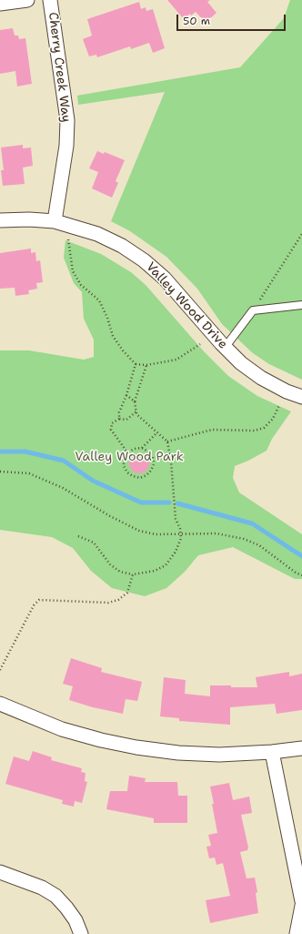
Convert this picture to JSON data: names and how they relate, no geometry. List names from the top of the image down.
{
  "streets": {
    "street": ["Cherry Creek Way", "Valley Wood Drive"]
  },
  "crossings": [
    ["Cherry Creek Way", "Valley Wood Drive"]
  ],
  "parks": ["Valley Wood Park"],
  "scale_bar": "50 m"
}
